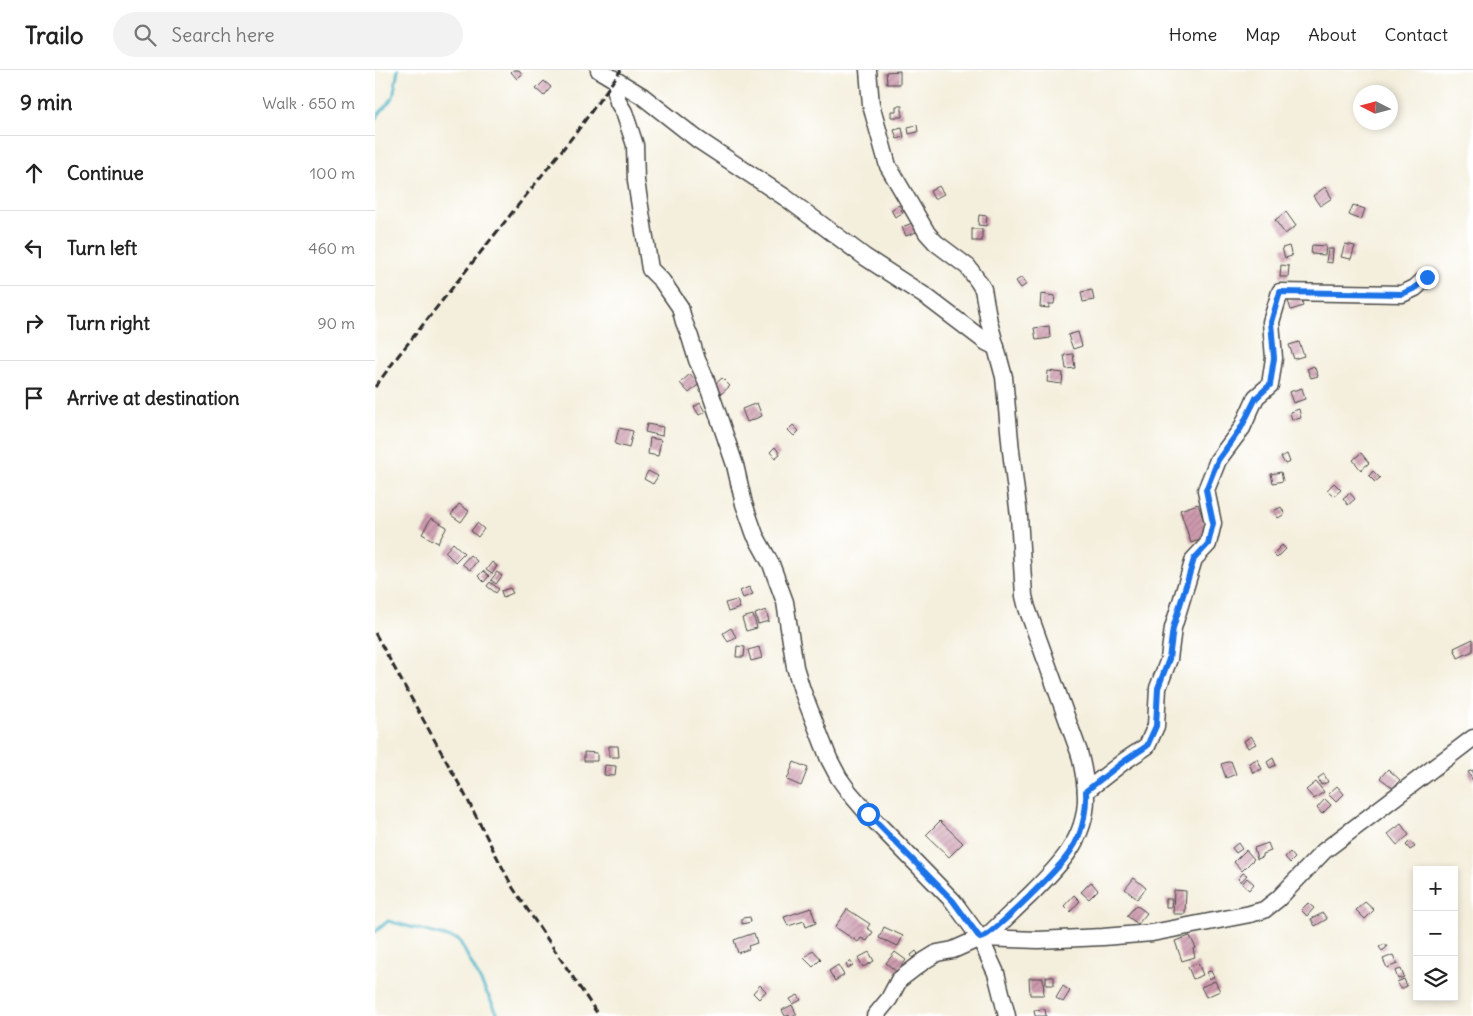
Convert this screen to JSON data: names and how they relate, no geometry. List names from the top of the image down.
{
  "north": "left",
  "page": {
    "header": "Trailo",
    "search": "Search here",
    "nav": [
      "Home",
      "Map",
      "About",
      "Contact"
    ],
    "heading": ["9 min", "Walk · 650 m"],
    "list": [
      ["Continue", "100 m"],
      ["Turn left", "460 m"],
      ["Turn right", "90 m"],
      "Arrive at destination"
    ],
    "map_buttons": ["+", "−"]
  }
}
